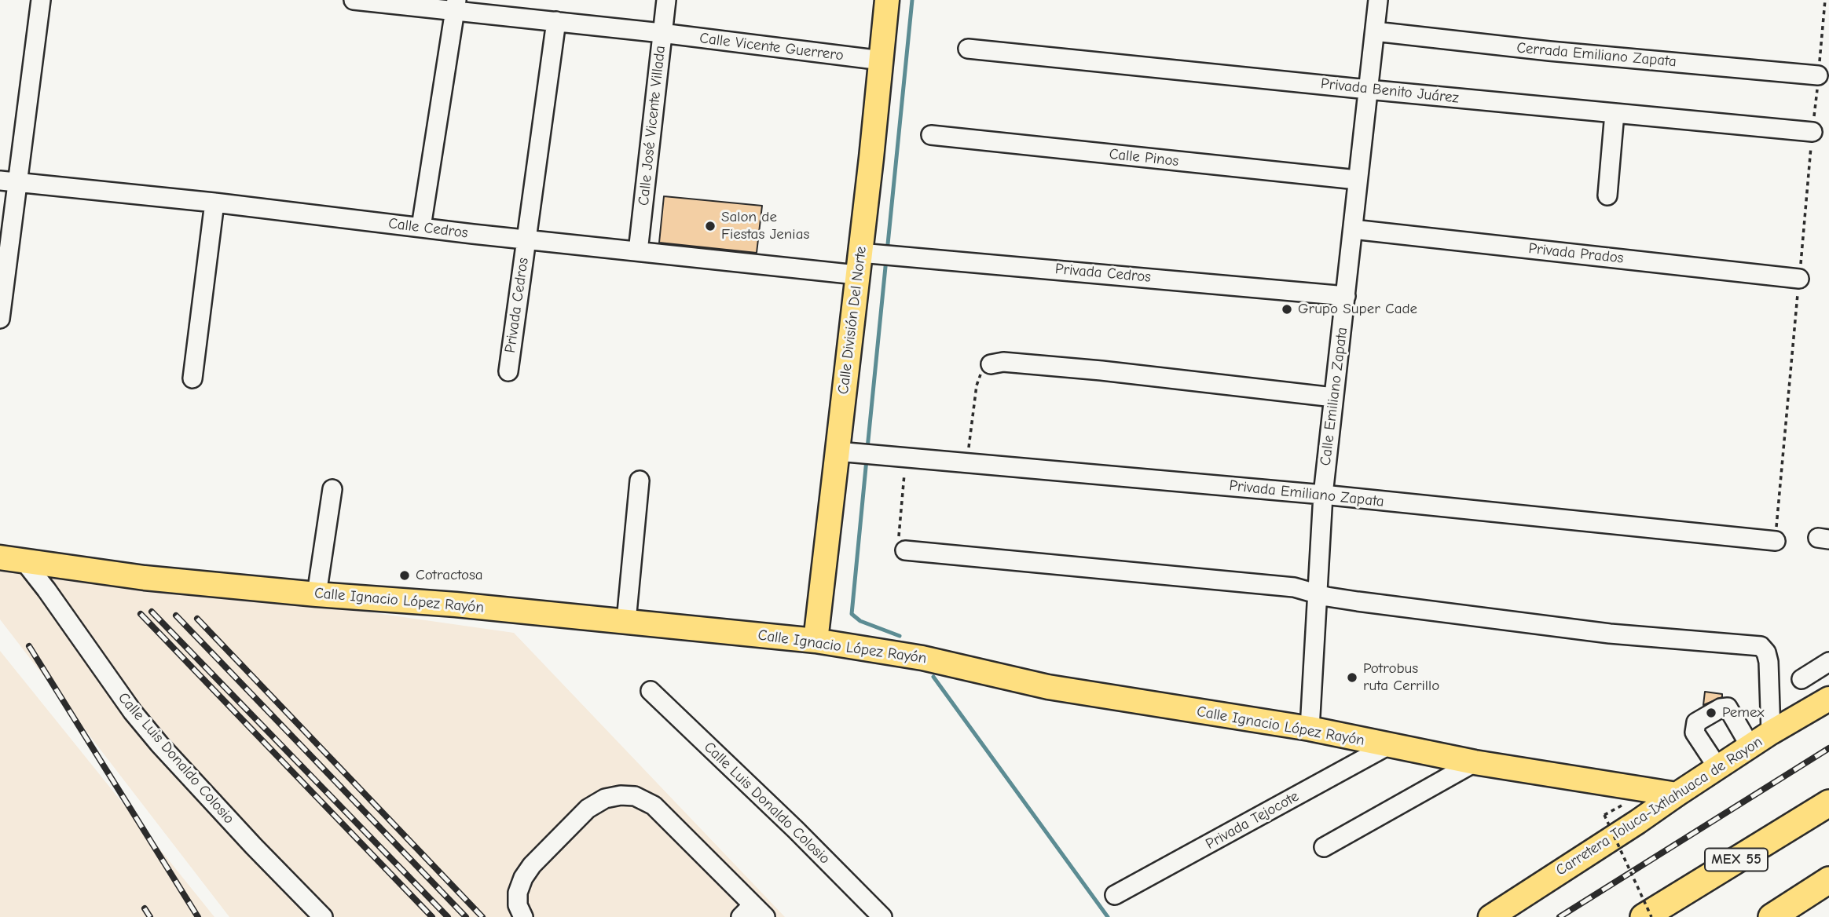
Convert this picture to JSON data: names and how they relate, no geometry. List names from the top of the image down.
{
  "streets": {
    "highway": ["MEX 55"],
    "main road": ["Calle División Del Norte", "Calle Ignacio López Rayón", "Carretera Toluca-Ixtlahuaca de Rayon"],
    "street": [
      "Calle Vicente Guerrero",
      "Cerrada Emiliano Zapata",
      "Privada Benito Juárez",
      "Calle José Vicente Villada",
      "Calle Pinos",
      "Calle Cedros",
      "Privada Prados",
      "Privada Cedros",
      "Calle Emiliano Zapata",
      "Privada Emiliano Zapata",
      "Calle Luis Donaldo Colosio",
      "Privada Tejocote"
    ]
  },
  "crossings": [
    ["Calle Vicente Guerrero", "Calle José Vicente Villada"],
    ["Calle Vicente Guerrero", "Privada Cedros"],
    ["Calle Vicente Guerrero", "Calle División Del Norte"],
    ["Cerrada Emiliano Zapata", "Calle Emiliano Zapata"],
    ["Privada Benito Juárez", "Calle Emiliano Zapata"],
    ["Calle José Vicente Villada", "Calle Cedros"],
    ["Calle Pinos", "Calle Emiliano Zapata"],
    ["Calle Cedros", "Privada Cedros"],
    ["Calle Cedros", "Calle División Del Norte"],
    ["Privada Prados", "Calle Emiliano Zapata"],
    ["Privada Cedros", "Calle División Del Norte"],
    ["Privada Cedros", "Calle Emiliano Zapata"],
    ["Calle División Del Norte", "Privada Emiliano Zapata"],
    ["Calle División Del Norte", "Calle Ignacio López Rayón"],
    ["Calle Emiliano Zapata", "Privada Emiliano Zapata"],
    ["Calle Emiliano Zapata", "Calle Ignacio López Rayón"],
    ["Calle Ignacio López Rayón", "Calle Luis Donaldo Colosio"],
    ["Calle Ignacio López Rayón", "Carretera Toluca-Ixtlahuaca de Rayon"],
    ["Calle Ignacio López Rayón", "Privada Tejocote"]
  ],
  "places": [
    "Salon de Fiestas Jenias",
    "Grupo Super Cade",
    "Cotractosa",
    "Potrobus ruta Cerrillo",
    "Pemex"
  ]
}
